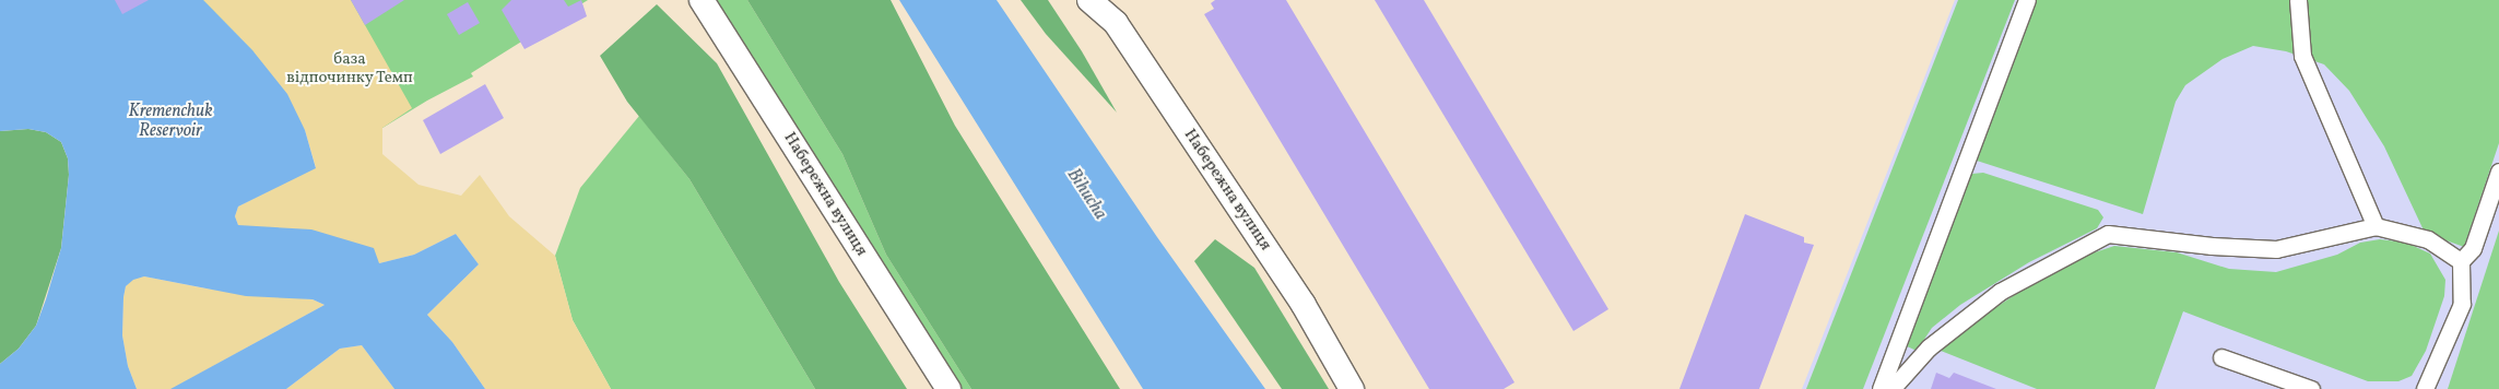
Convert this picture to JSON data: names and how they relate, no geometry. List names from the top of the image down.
{
  "streets": {
    "street": ["Набережна вулиця"]
  },
  "water": ["Kremenchuk Reservoir", "Bihucha"],
  "parks": ["база відпочинку Темп"]
}
